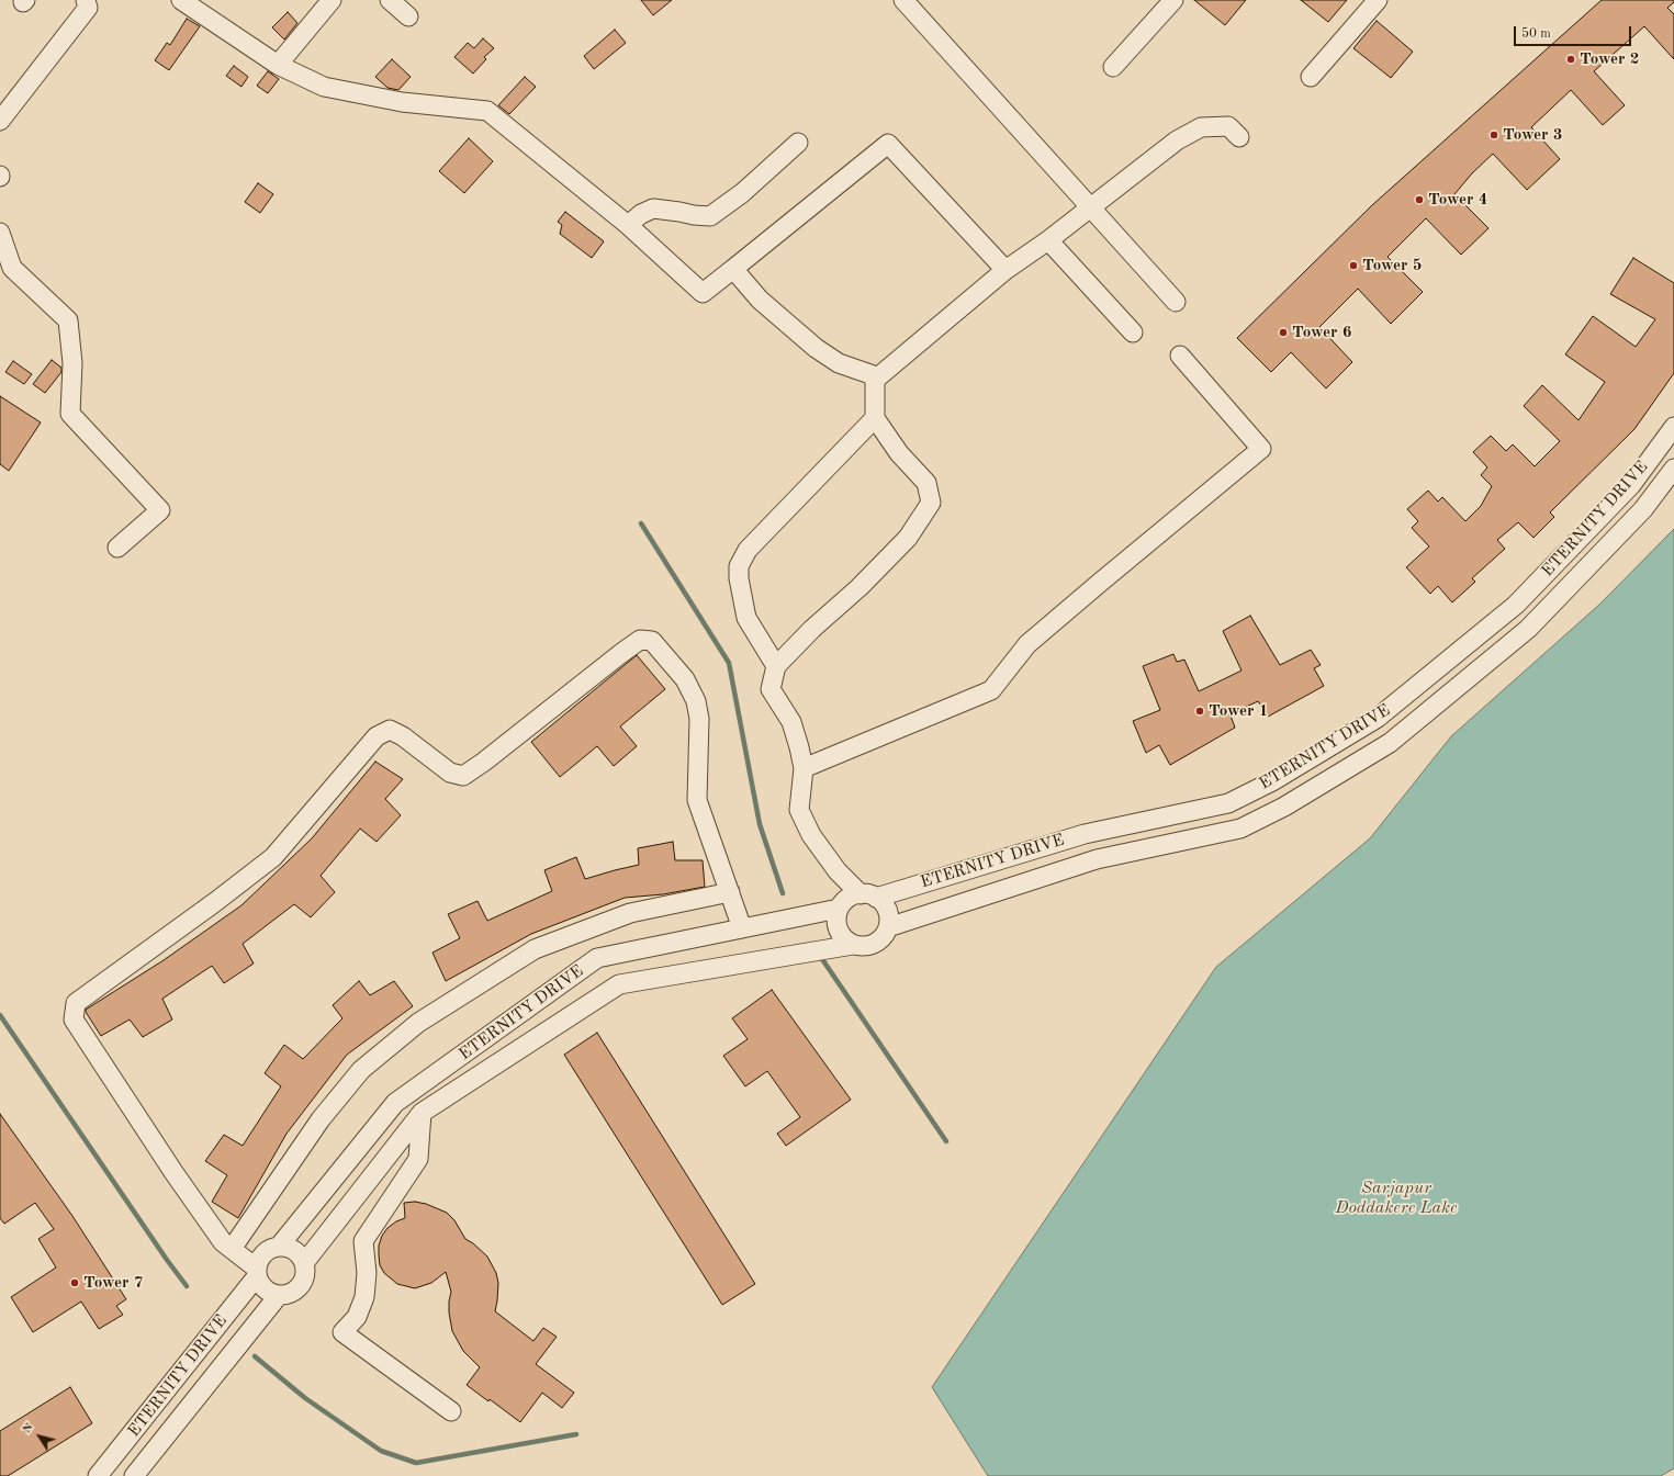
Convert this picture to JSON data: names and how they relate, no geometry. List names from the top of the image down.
{
  "streets": {
    "street": ["ETERNITY DRIVE"]
  },
  "water": ["Sarjapur Doddakere Lake"],
  "places": [
    "Tower 2",
    "Tower 3",
    "Tower 4",
    "Tower 5",
    "Tower 6",
    "Tower 1",
    "Tower 7"
  ],
  "scale_bar": "50 m",
  "north": "top left"
}
